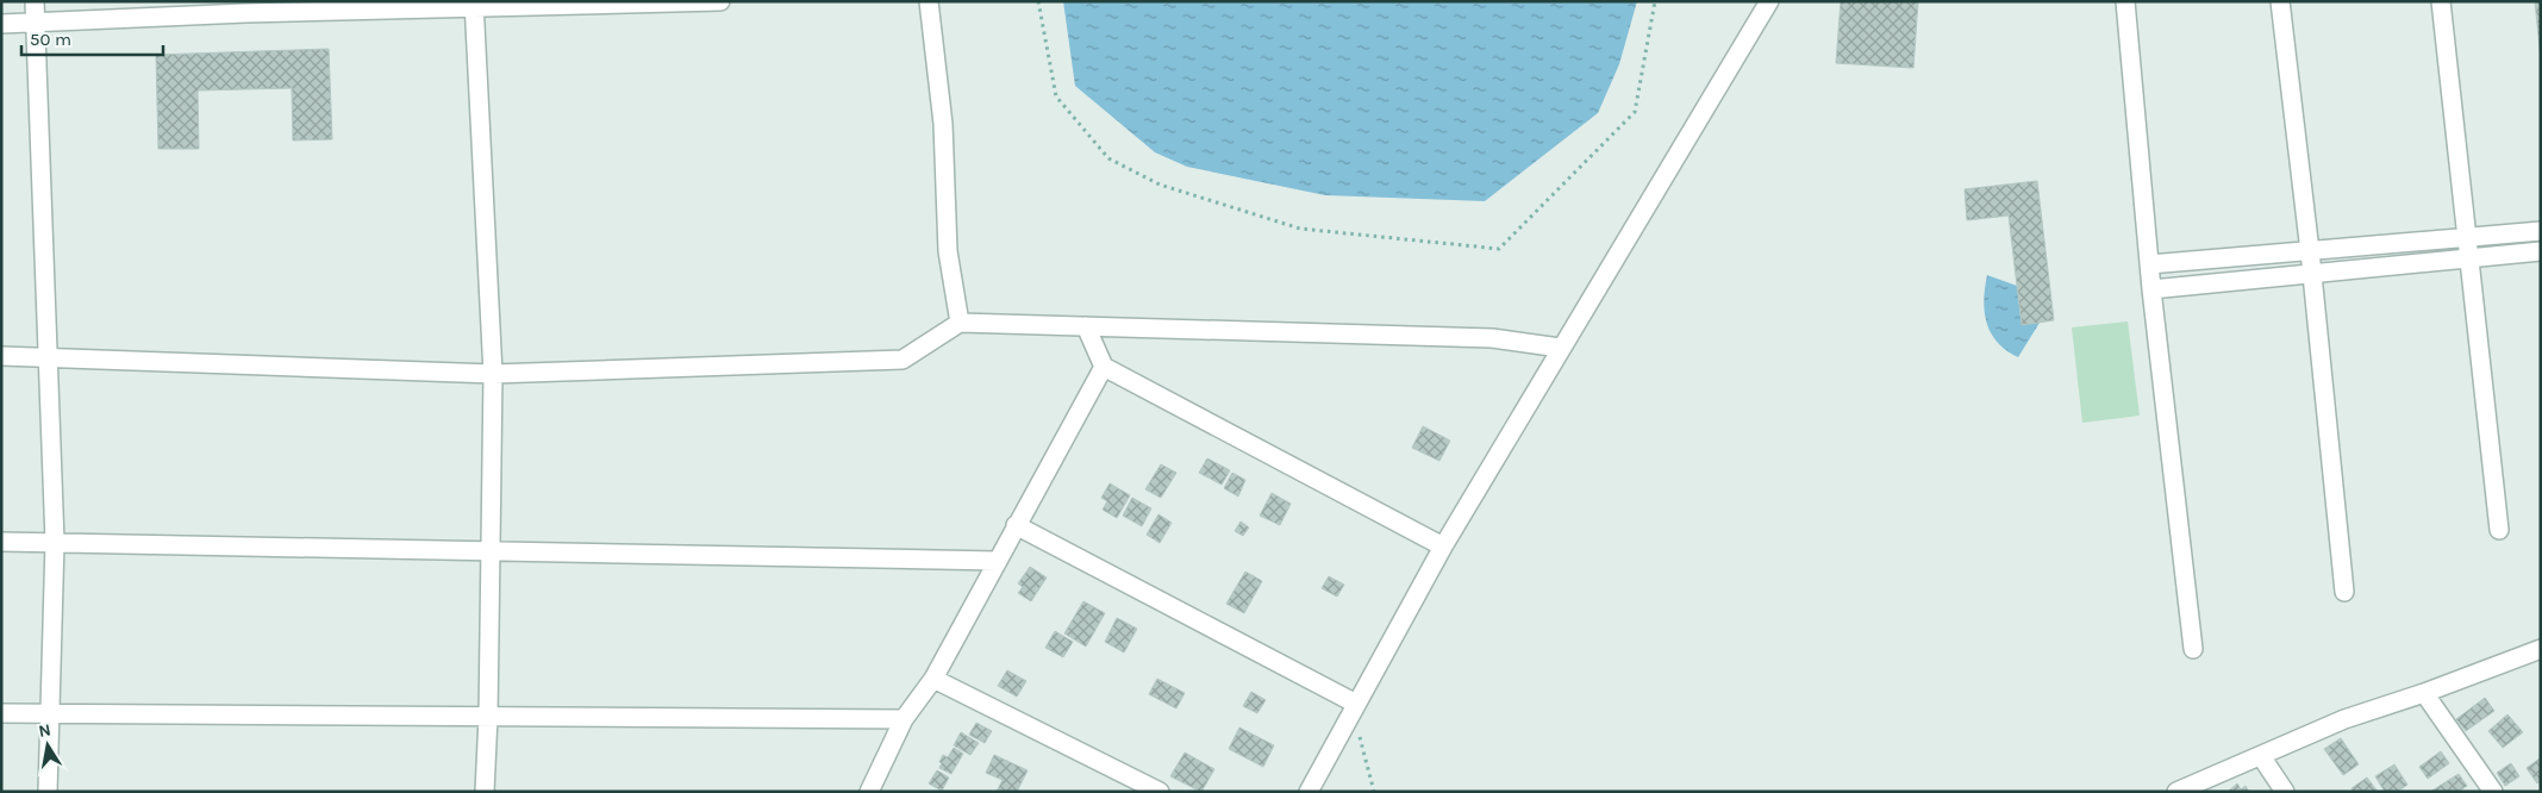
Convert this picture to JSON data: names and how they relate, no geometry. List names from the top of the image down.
{
  "scale_bar": "50 m",
  "north": "top"
}
